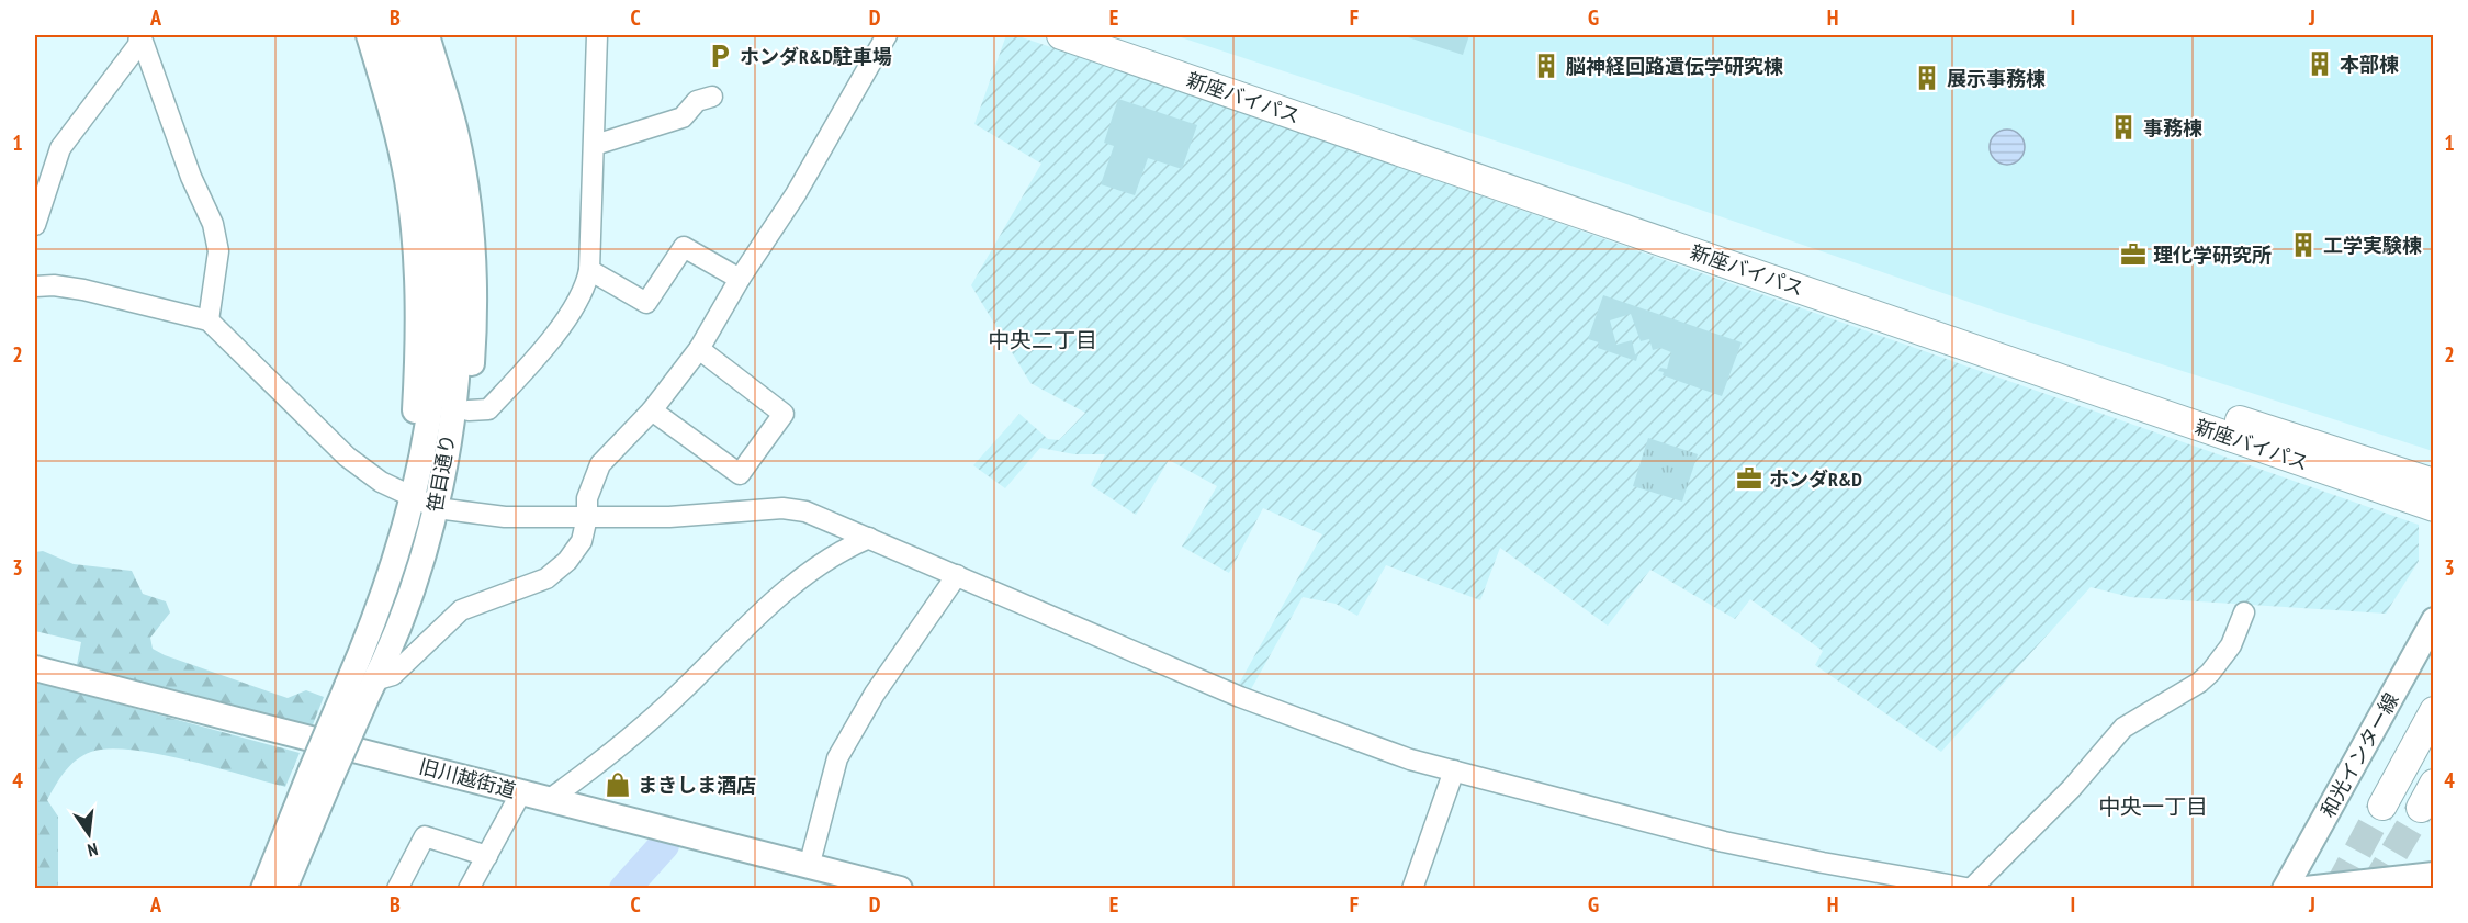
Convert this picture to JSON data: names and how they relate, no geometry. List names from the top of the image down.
{
  "streets": {
    "highway": ["新座バイパス"],
    "main road": ["笹目通り", "和光インター線", "旧川越街道"]
  },
  "districts": ["中央二丁目", "中央一丁目"],
  "places": {
    "parking": ["ホンダR&D駐車場"],
    "building": [
      "本部棟",
      "脳神経回路遺伝学研究棟",
      "展示事務棟",
      "事務棟",
      "工学実験棟"
    ],
    "office": ["理化学研究所", "ホンダR&D"],
    "shop": ["まきしま酒店"]
  },
  "north": "bottom",
  "grid": {
    "columns": [
      "A",
      "B",
      "C",
      "D",
      "E",
      "F",
      "G",
      "H",
      "I",
      "J"
    ],
    "rows": [
      "1",
      "2",
      "3",
      "4"
    ]
  }
}
